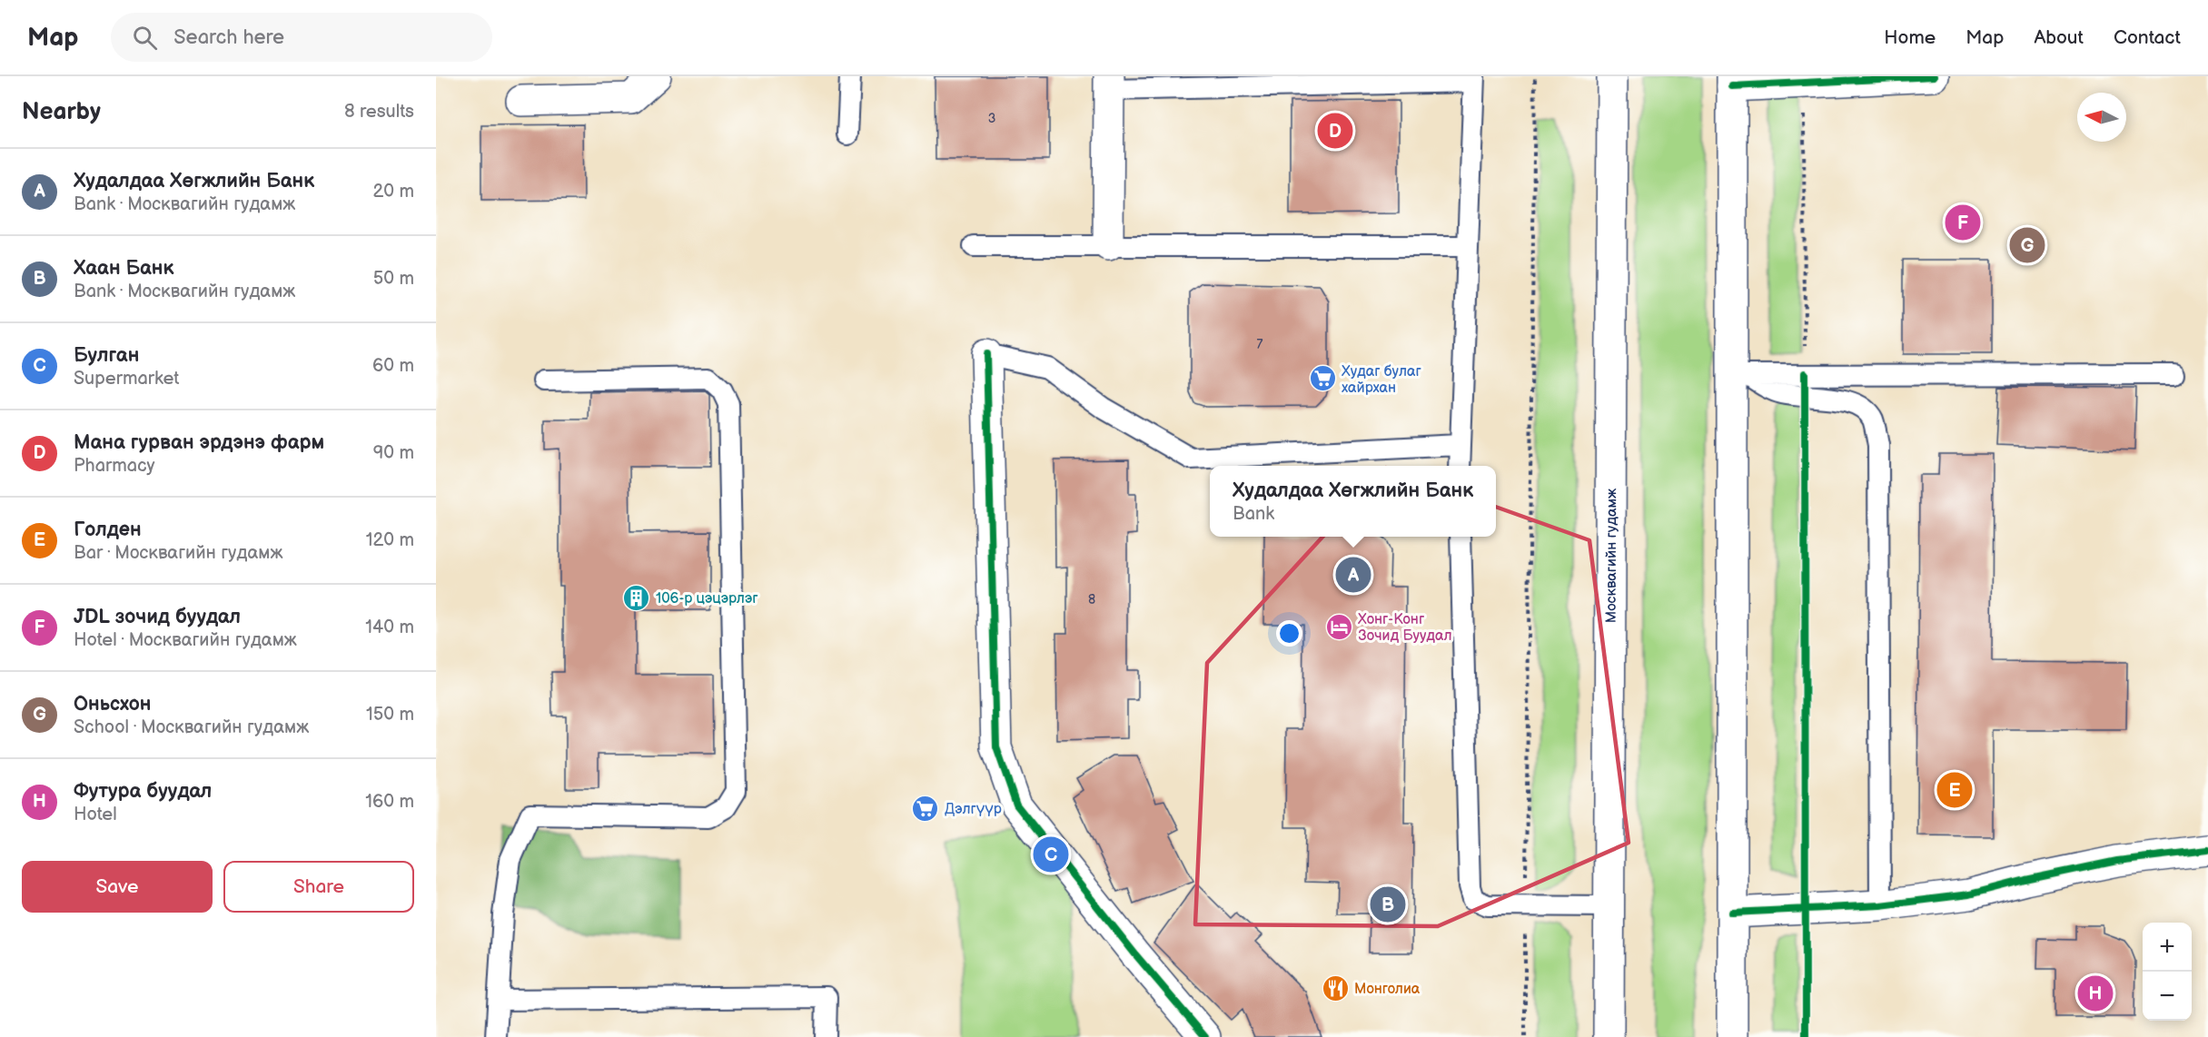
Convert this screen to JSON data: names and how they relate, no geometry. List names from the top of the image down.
{
  "streets": {
    "main road": ["Москвагийн гудамж"]
  },
  "places": {
    "supermarket": ["Худаг булаг хайрхан", "Дэлгүүр"],
    "building": ["106-р цэцэрлэг"],
    "hotel": ["Хонг-Kонг 3очид Буудал"],
    "restaurant": ["Монголиа"]
  },
  "house_numbers": ["3", "7", "8"],
  "north": "left",
  "page": {
    "header": "Map",
    "search": "Search here",
    "nav": [
      "Home",
      "Map",
      "About",
      "Contact"
    ],
    "heading": ["Nearby", "8 results"],
    "pins": [
      "D",
      "F",
      "G",
      "A",
      "E",
      "C",
      "B",
      "H"
    ],
    "list": [
      {
        "mark": "A",
        "name": "Худалдаа Хөгжлийн Банк",
        "note": "Bank · Москвагийн гудамж",
        "value": "20 m"
      },
      {
        "mark": "B",
        "name": "Хаан Банк",
        "note": "Bank · Москвагийн гудамж",
        "value": "50 m"
      },
      {
        "mark": "C",
        "name": "Булган",
        "note": "Supermarket",
        "value": "60 m"
      },
      {
        "mark": "D",
        "name": "Мана гурван эрдэнэ фарм",
        "note": "Pharmacy",
        "value": "90 m"
      },
      {
        "mark": "E",
        "name": "Голден",
        "note": "Bar · Москвагийн гудамж",
        "value": "120 m"
      },
      {
        "mark": "F",
        "name": "JDL зочид буудал",
        "note": "Hotel · Москвагийн гудамж",
        "value": "140 m"
      },
      {
        "mark": "G",
        "name": "Оньсхон",
        "note": "School · Москвагийн гудамж",
        "value": "150 m"
      },
      {
        "mark": "H",
        "name": "Футура буудал",
        "note": "Hotel",
        "value": "160 m"
      }
    ],
    "popup": ["Худалдаа Хөгжлийн Банк", "Bank"],
    "buttons": ["Save", "Share"],
    "map_buttons": ["+", "−"]
  }
}
